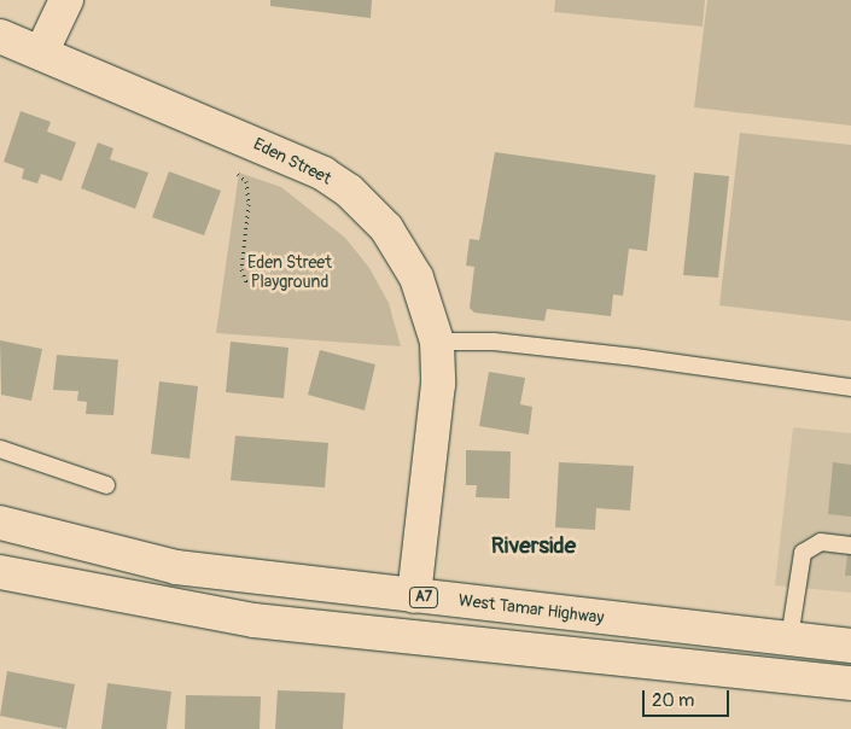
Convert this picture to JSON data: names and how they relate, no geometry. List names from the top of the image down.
{
  "streets": {
    "main road": ["Eden Street", "A7", "West Tamar Highway"]
  },
  "crossings": [
    ["Eden Street", "West Tamar Highway"]
  ],
  "districts": ["Riverside"],
  "parks": ["Eden Street Playground"],
  "scale_bar": "20 m"
}
